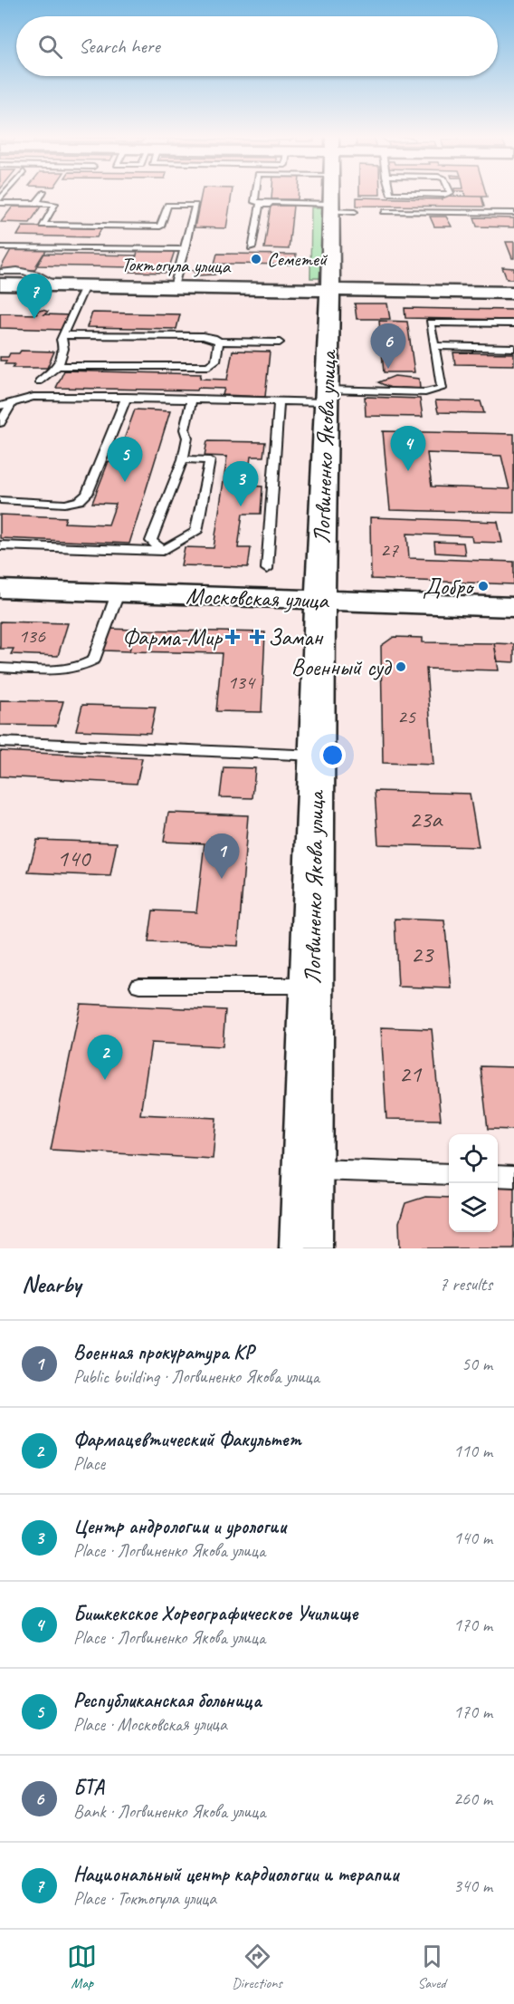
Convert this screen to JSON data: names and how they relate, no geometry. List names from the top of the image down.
{
  "streets": {
    "main road": ["Токтогула улица", "Логвиненко Якова улица", "Московская улица"]
  },
  "crossings": [
    ["Токтогула улица", "Логвиненко Якова улица"],
    ["Логвиненко Якова улица", "Московская улица"]
  ],
  "places": {
    "other": ["Семетей", "Добро", "Военный суд"],
    "health": ["Фарма-Мир", "Заман"]
  },
  "house_numbers": [
    "27",
    "136",
    "134",
    "25",
    "23a",
    "140",
    "23",
    "21"
  ],
  "page": {
    "search": "Search here",
    "pins": [
      "7",
      "6",
      "4",
      "5",
      "3",
      "1",
      "2"
    ],
    "heading": ["Nearby", "7 results"],
    "list": [
      {
        "mark": "1",
        "name": "Военная прокуратура КР",
        "note": "Public building · Логвиненко Якова улица",
        "value": "50 m"
      },
      {
        "mark": "2",
        "name": "Фармацевтический Факультет",
        "note": "Place",
        "value": "110 m"
      },
      {
        "mark": "3",
        "name": "Центр андрологии и урологии",
        "note": "Place · Логвиненко Якова улица",
        "value": "140 m"
      },
      {
        "mark": "4",
        "name": "Бишкекское Хореографическое Училище",
        "note": "Place · Логвиненко Якова улица",
        "value": "170 m"
      },
      {
        "mark": "5",
        "name": "Республиканская больница",
        "note": "Place · Московская улица",
        "value": "170 m"
      },
      {
        "mark": "6",
        "name": "БТА",
        "note": "Bank · Логвиненко Якова улица",
        "value": "260 m"
      },
      {
        "mark": "7",
        "name": "Национальный центр кардиологии и терапии",
        "note": "Place · Токтогула улица",
        "value": "340 m"
      }
    ],
    "nav": ["Map", "Directions", "Saved"]
  }
}
